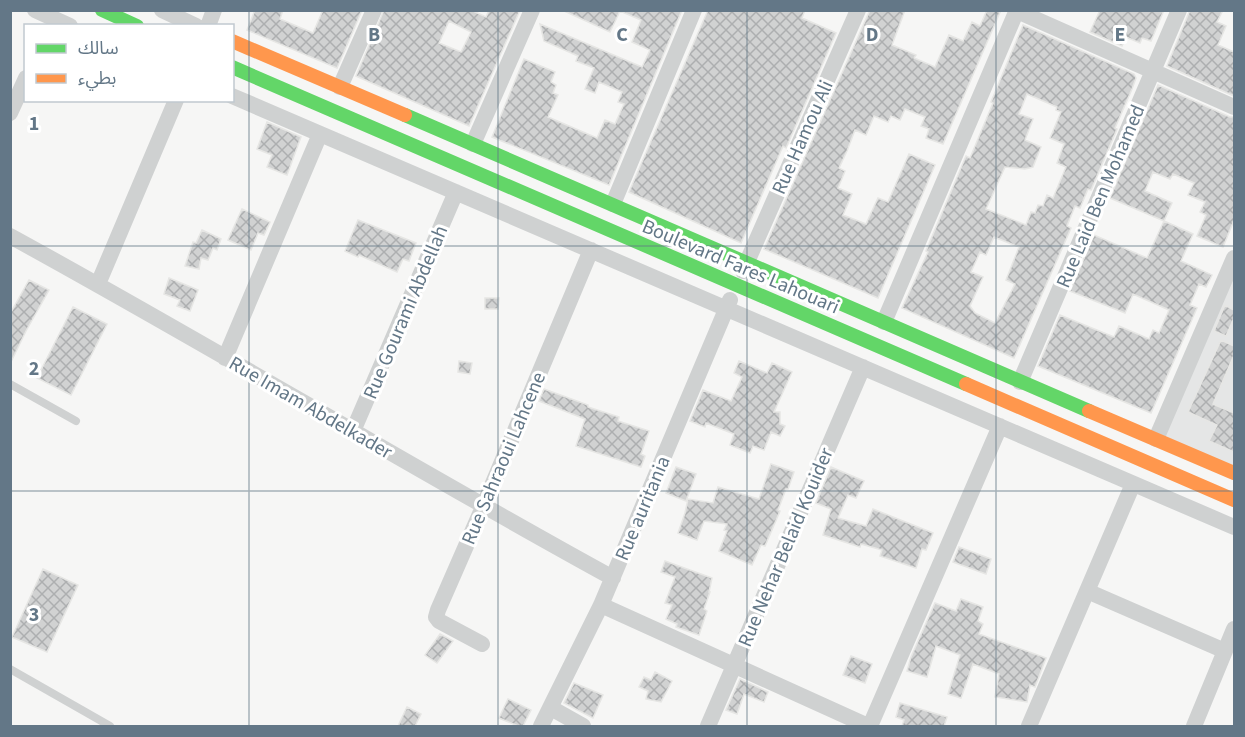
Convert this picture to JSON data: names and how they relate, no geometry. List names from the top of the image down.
{
  "streets": {
    "main road": ["Boulevard Fares Lahouari"],
    "street": [
      "Rue Hamou Ali",
      "Rue Laid Ben Mohamed",
      "Rue Gourami Abdellah",
      "Rue Imam Abdelkader",
      "Rue Sahraoui Lahcene",
      "Rue auritania",
      "Rue Nehar Belaid Kouider"
    ]
  },
  "crossings": [
    ["Rue Hamou Ali", "Boulevard Fares Lahouari"],
    ["Rue Hamou Ali", "Rue auritania"],
    ["Boulevard Fares Lahouari", "Rue auritania"],
    ["Rue Gourami Abdellah", "Rue Imam Abdelkader"],
    ["Rue Imam Abdelkader", "Rue Sahraoui Lahcene"],
    ["Rue Imam Abdelkader", "Rue auritania"]
  ],
  "legend": ["سالك", "بطيء"],
  "grid": {
    "columns": [
      "B",
      "C",
      "D",
      "E"
    ],
    "rows": ["1", "2", "3"]
  }
}
